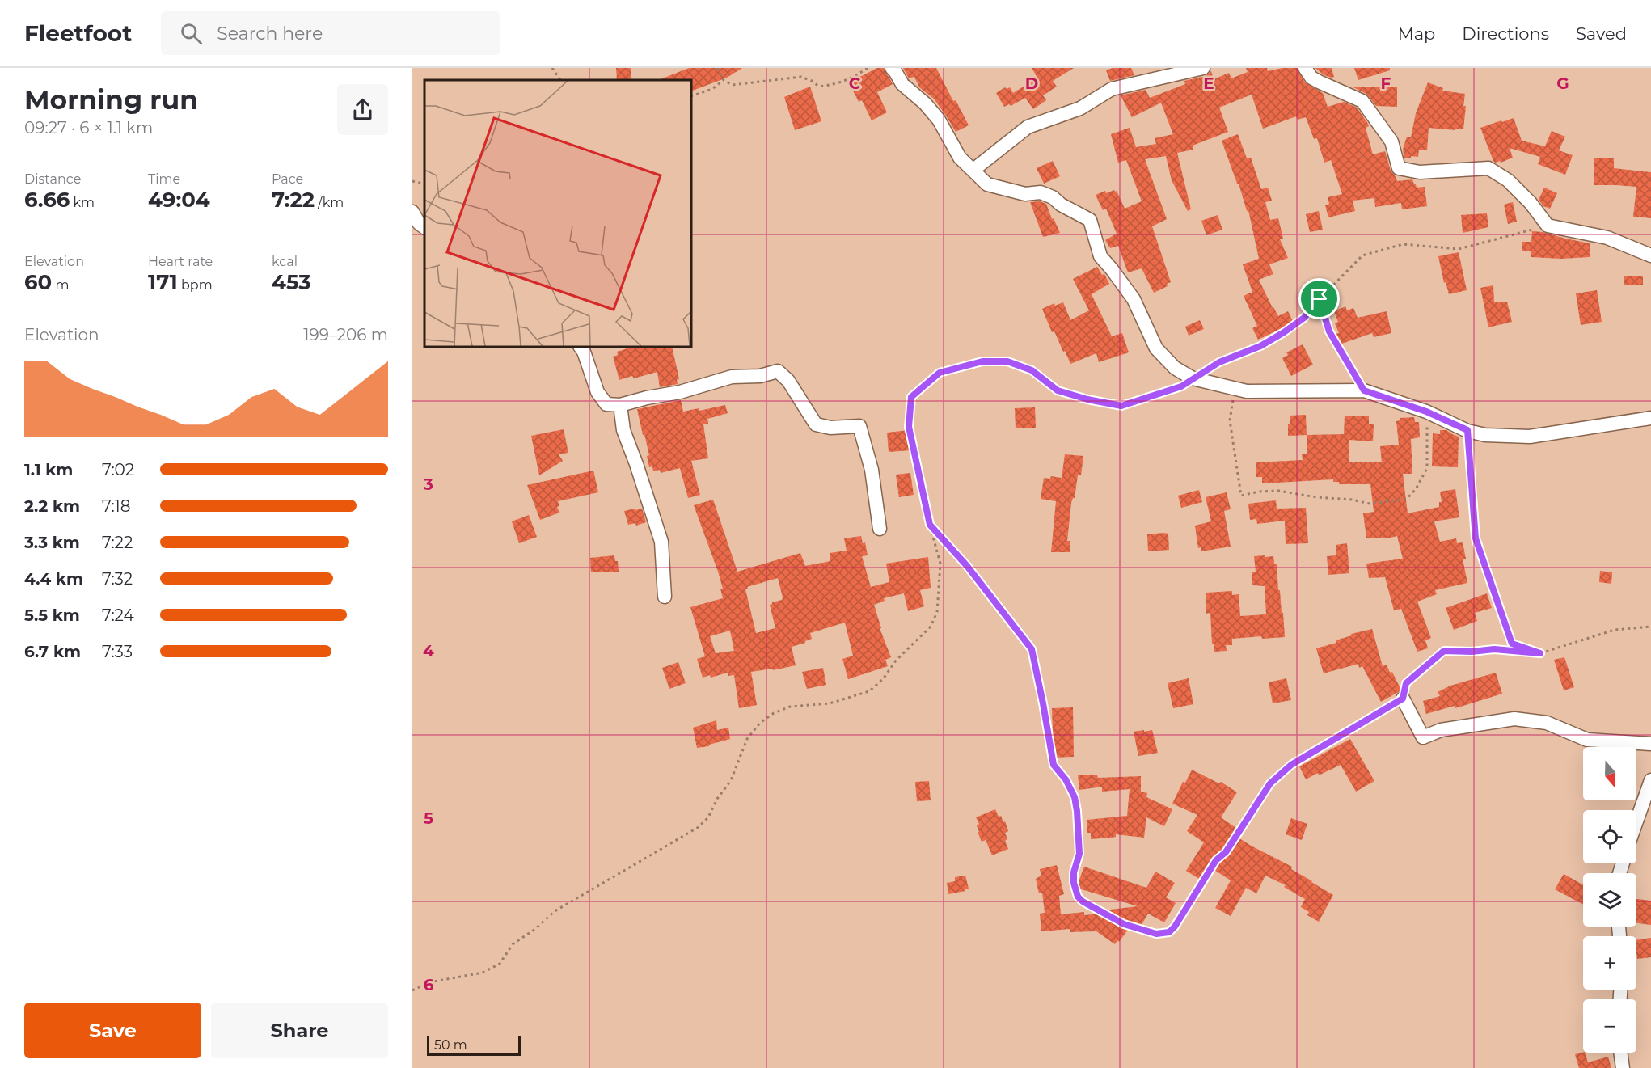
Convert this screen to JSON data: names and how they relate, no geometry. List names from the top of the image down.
{
  "scale_bar": "50 m",
  "north": "bottom",
  "page": {
    "header": "Fleetfoot",
    "search": "Search here",
    "nav": ["Map", "Directions", "Saved"],
    "heading": ["Morning run", "09:27 · 6 × 1.1 km"],
    "stats": [
      ["Distance", "6.66 km"],
      ["Time", "49:04"],
      ["Pace", "7:22 /km"],
      ["Elevation", "60 m"],
      ["Heart rate", "171 bpm"],
      ["kcal", "453"]
    ],
    "chart": ["Elevation", "199–206 m"],
    "list": [
      {
        "name": "1.1 km",
        "note": "7:02"
      },
      {
        "name": "2.2 km",
        "note": "7:18"
      },
      {
        "name": "3.3 km",
        "note": "7:22"
      },
      {
        "name": "4.4 km",
        "note": "7:32"
      },
      {
        "name": "5.5 km",
        "note": "7:24"
      },
      {
        "name": "6.7 km",
        "note": "7:33"
      }
    ],
    "map_buttons": ["+", "−"],
    "buttons": ["Save", "Share"],
    "scale": "50 m"
  },
  "grid": {
    "columns": [
      "C",
      "D",
      "E",
      "F",
      "G"
    ],
    "rows": [
      "3",
      "4",
      "5",
      "6"
    ]
  }
}
